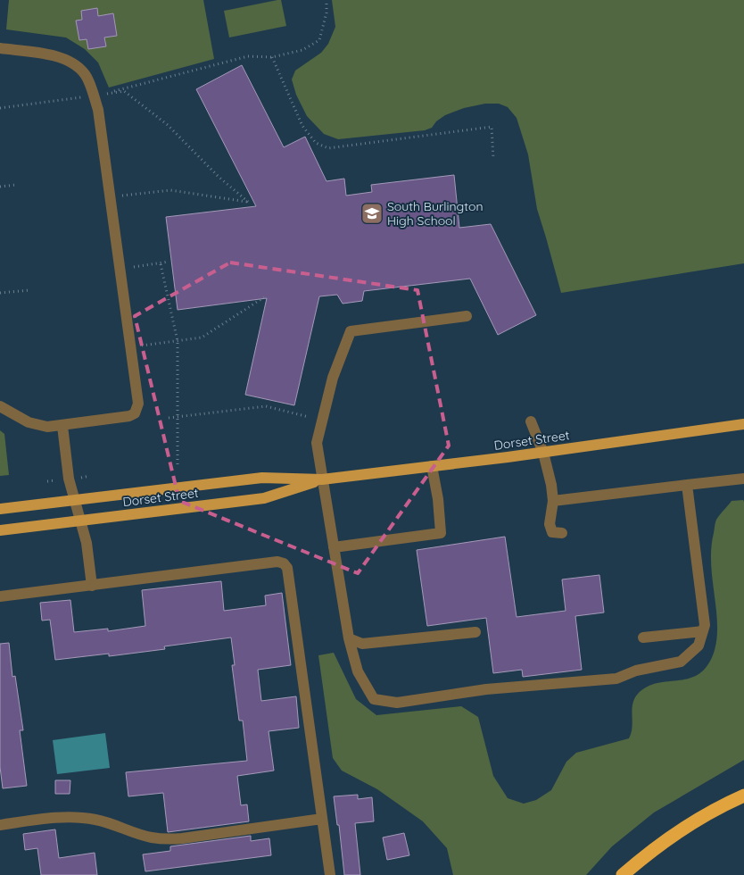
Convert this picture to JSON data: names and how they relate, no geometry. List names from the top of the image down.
{
  "streets": {
    "main road": ["Dorset Street"]
  },
  "places": {
    "school or university": ["South Burlington High School"]
  }
}
